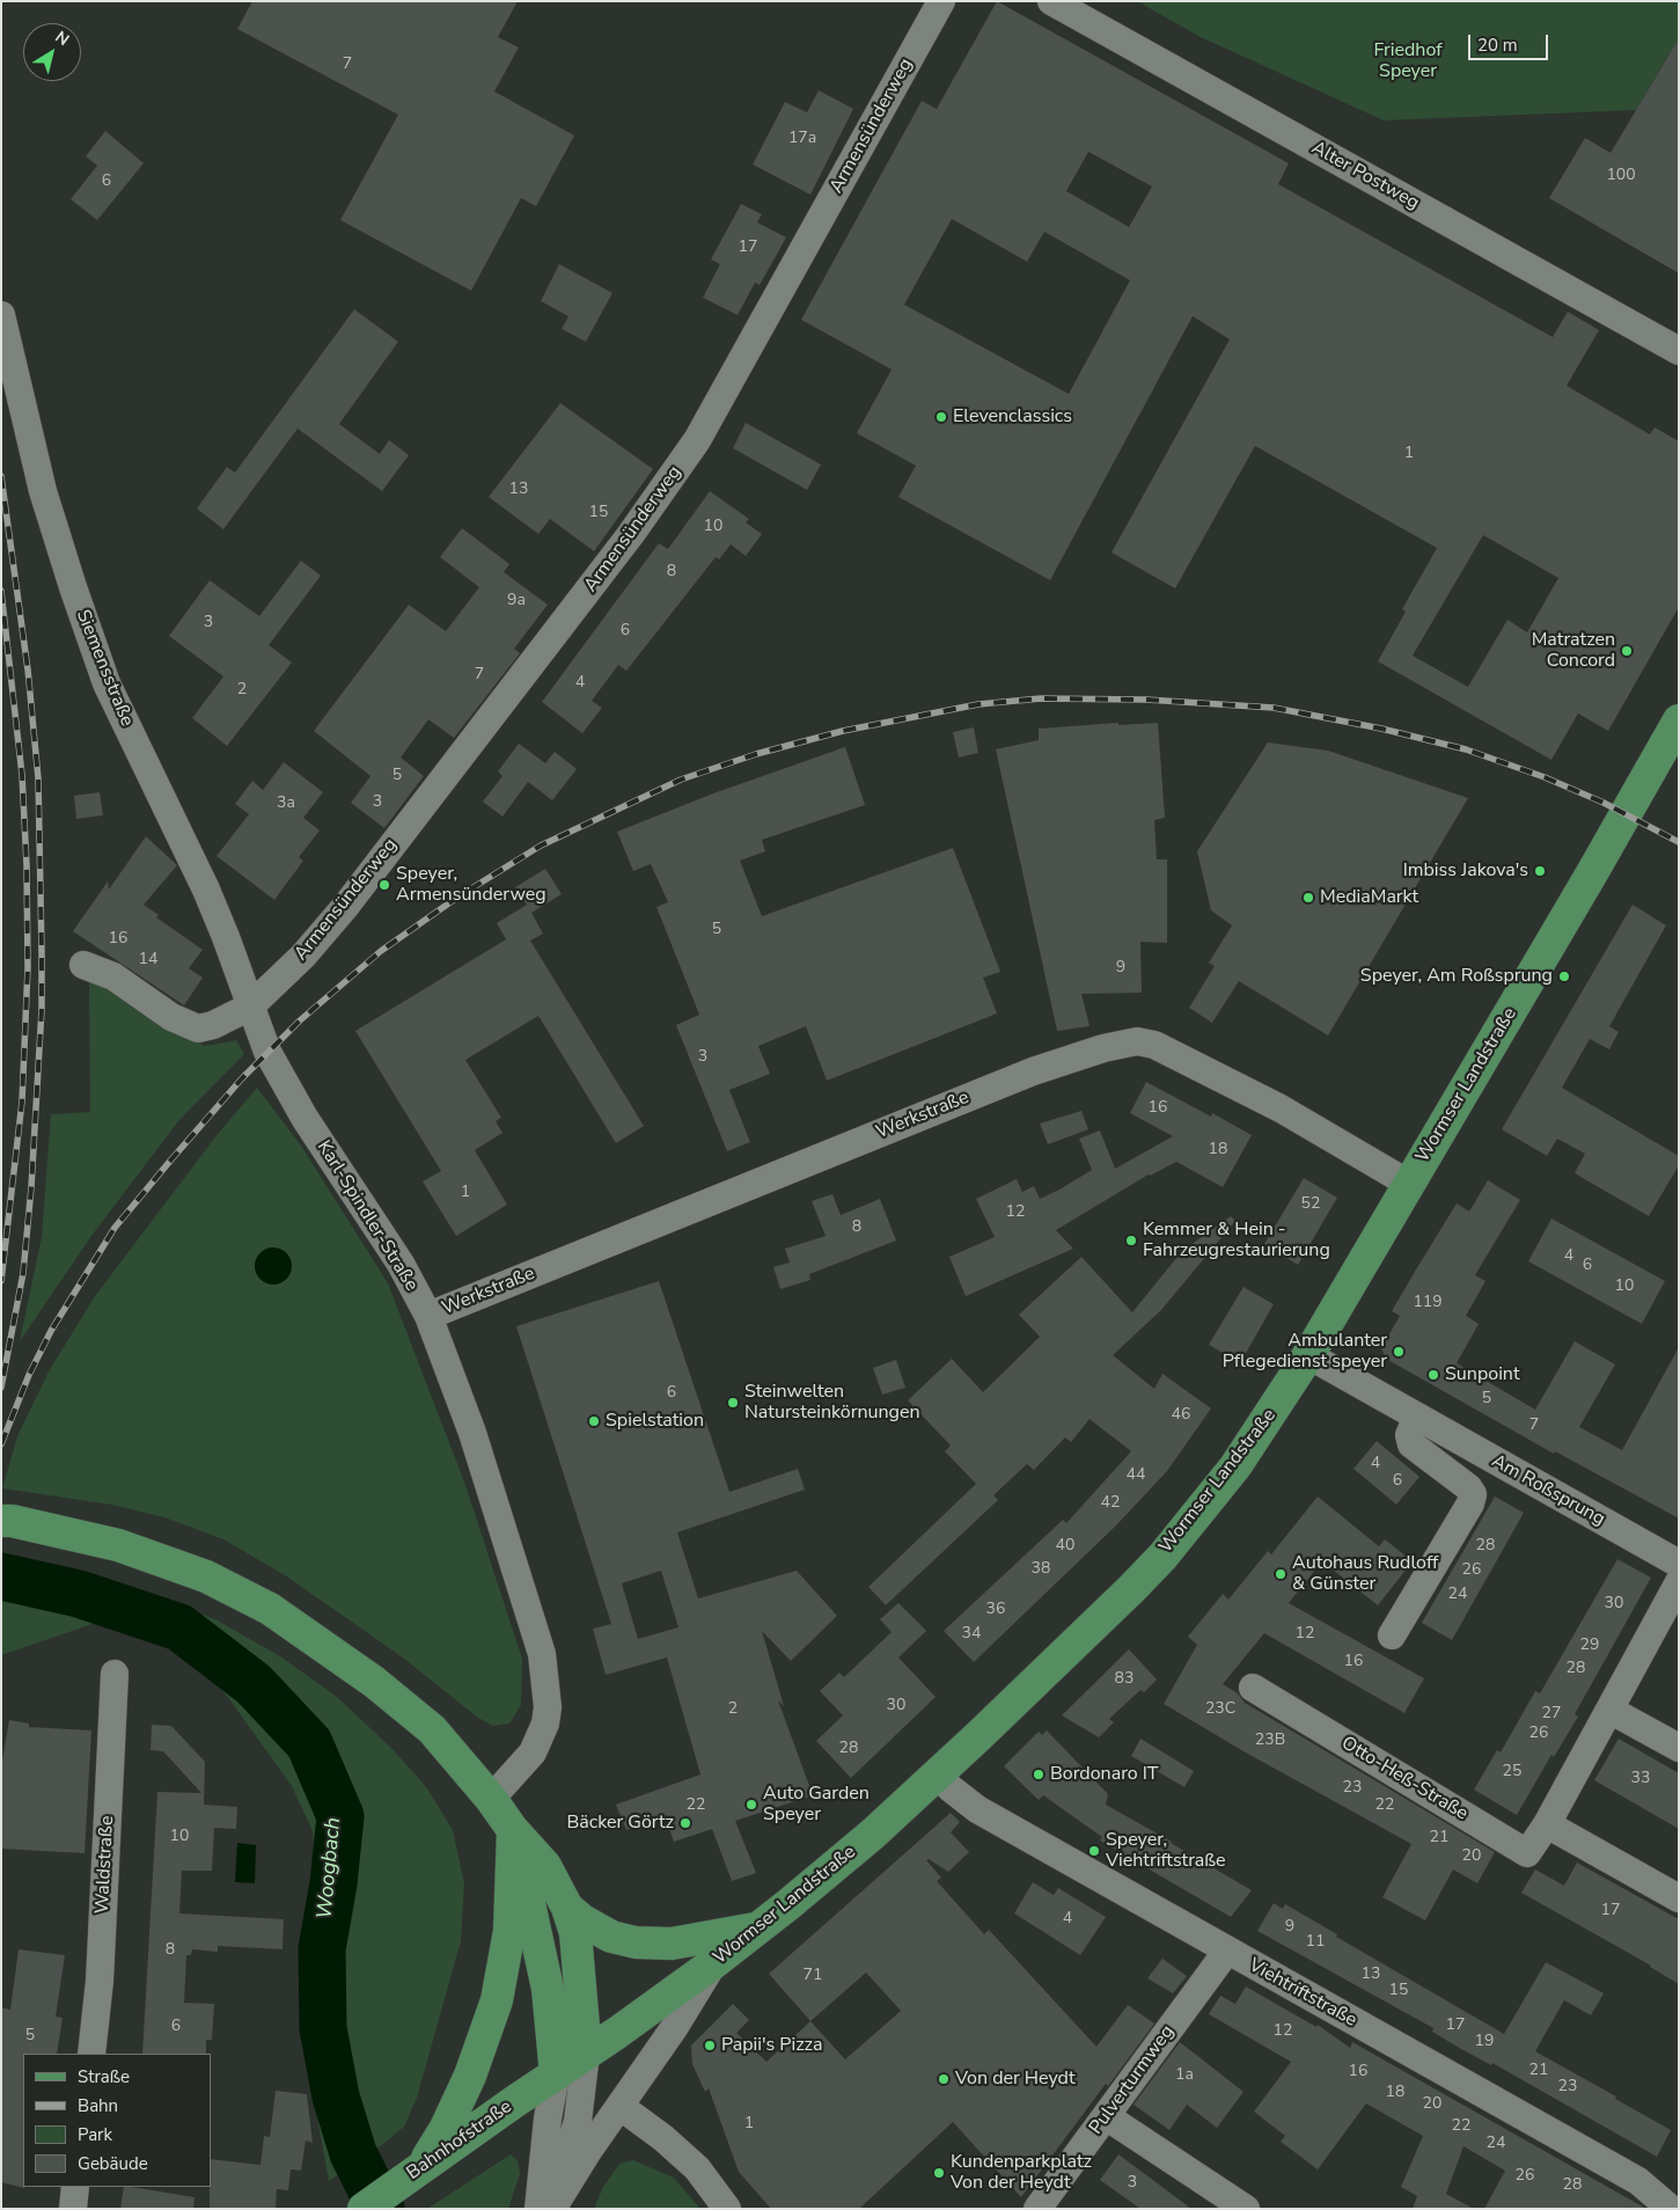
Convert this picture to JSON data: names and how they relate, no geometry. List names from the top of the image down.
{
  "streets": {
    "main road": ["Wormser Landstraße", "Bahnhofstraße"],
    "street": [
      "Armensünderweg",
      "Alter Postweg",
      "Siemensstraße",
      "Werkstraße",
      "Karl-Spindler-Straße",
      "Am Roßsprung",
      "Otto-Heß-Straße",
      "Waldstraße",
      "Viehtriftstraße",
      "Pulverturmweg"
    ]
  },
  "crossings": [
    ["Armensünderweg", "Siemensstraße"],
    ["Armensünderweg", "Karl-Spindler-Straße"],
    ["Siemensstraße", "Karl-Spindler-Straße"],
    ["Wormser Landstraße", "Werkstraße"],
    ["Wormser Landstraße", "Am Roßsprung"],
    ["Wormser Landstraße", "Viehtriftstraße"],
    ["Wormser Landstraße", "Bahnhofstraße"],
    ["Werkstraße", "Karl-Spindler-Straße"],
    ["Viehtriftstraße", "Pulverturmweg"]
  ],
  "water": ["Woogbach"],
  "parks": ["Friedhof Speyer"],
  "places": [
    "Elevenclassics",
    "Matratzen Concord",
    "Imbiss Jakova's",
    "Speyer, Armensünderweg",
    "MediaMarkt",
    "Speyer, Am Roßsprung",
    "Kemmer & Hein - Fahrzeugrestaurierung",
    "Ambulanter Pflegedienst speyer",
    "Sunpoint",
    "Steinwelten Natursteinkörnungen",
    "Spielstation",
    "Autohaus Rudloff & Günster",
    "Bordonaro IT",
    "Auto Garden Speyer",
    "Bäcker Görtz",
    "Speyer, Viehtriftstraße",
    "Papii's Pizza",
    "Von der Heydt",
    "Kundenparkplatz Von der Heydt"
  ],
  "house_numbers": [
    "7",
    "17a",
    "100",
    "6",
    "17",
    "1",
    "13",
    "15",
    "10",
    "8",
    "9a",
    "3",
    "6",
    "7",
    "4",
    "2",
    "5",
    "3",
    "3a",
    "5",
    "16",
    "14",
    "9",
    "3",
    "16",
    "18",
    "1",
    "52",
    "12",
    "8",
    "4",
    "6",
    "10",
    "119",
    "6",
    "5",
    "46",
    "7",
    "4",
    "44",
    "6",
    "42",
    "40",
    "28",
    "38",
    "26",
    "24",
    "30",
    "36",
    "34",
    "12",
    "29",
    "16",
    "28",
    "83",
    "30",
    "2",
    "23C",
    "27",
    "26",
    "23B",
    "28",
    "25",
    "33",
    "23",
    "22",
    "22",
    "10",
    "21",
    "20",
    "17",
    "4",
    "9",
    "11",
    "8",
    "13",
    "71",
    "15",
    "17",
    "6",
    "12",
    "5",
    "19",
    "21",
    "16",
    "1a",
    "23",
    "18",
    "20",
    "1",
    "22",
    "24",
    "26",
    "3",
    "28"
  ],
  "legend": [
    "Straße",
    "Bahn",
    "Park",
    "Gebäude"
  ],
  "scale_bar": "20 m",
  "north": "top right"
}
